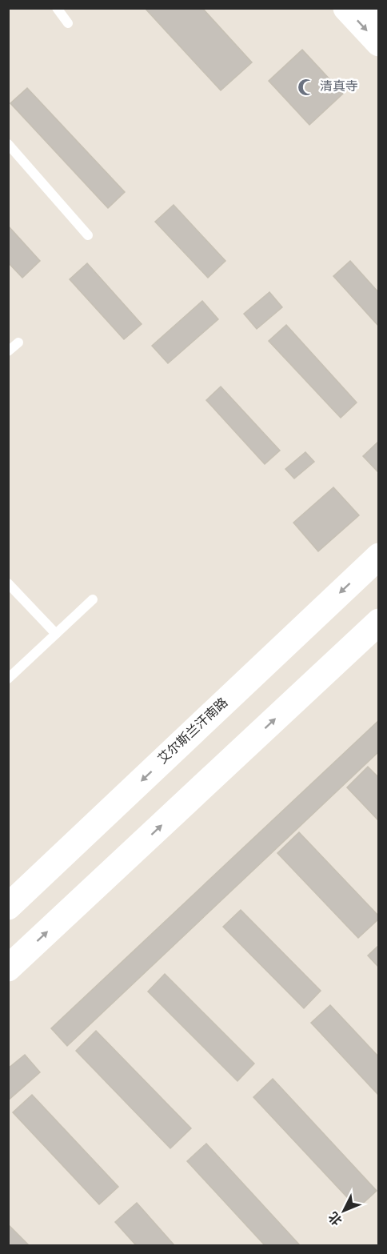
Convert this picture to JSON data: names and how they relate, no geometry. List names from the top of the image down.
{
  "streets": {
    "main road": ["艾尔斯兰汗南路"]
  },
  "places": {
    "mosque": ["清真寺"]
  },
  "north": "bottom left"
}
